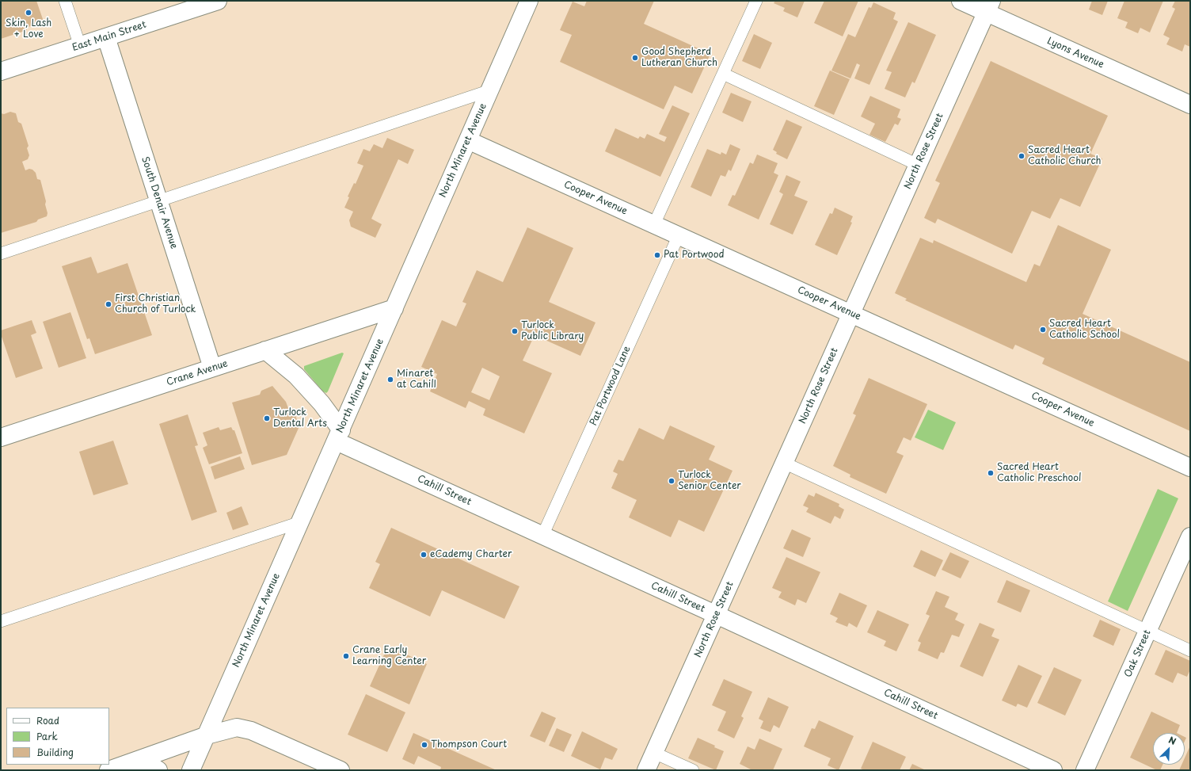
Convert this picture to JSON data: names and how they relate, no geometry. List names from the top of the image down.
{
  "streets": {
    "street": [
      "East Main Street",
      "Lyons Avenue",
      "North Minaret Avenue",
      "North Rose Street",
      "Cooper Avenue",
      "South Denair Avenue",
      "Crane Avenue",
      "Cahill Street",
      "Oak Street"
    ],
    "lane": ["Pat Portwood Lane"]
  },
  "crossings": [
    ["East Main Street", "South Denair Avenue"],
    ["Lyons Avenue", "North Rose Street"],
    ["North Minaret Avenue", "Cooper Avenue"],
    ["North Minaret Avenue", "Crane Avenue"],
    ["North Minaret Avenue", "Cahill Street"],
    ["North Rose Street", "Cooper Avenue"],
    ["North Rose Street", "Cahill Street"],
    ["Cooper Avenue", "Pat Portwood Lane"],
    ["South Denair Avenue", "Crane Avenue"],
    ["Pat Portwood Lane", "Cahill Street"]
  ],
  "places": [
    "Skin, Lash + Love",
    "Good Shepherd Lutheran Church",
    "Sacred Heart Catholic Church",
    "Pat Portwood",
    "First Christian Church of Turlock",
    "Sacred Heart Catholic School",
    "Turlock Public Library",
    "Minaret at Cahill",
    "Turlock Dental Arts",
    "Sacred Heart Catholic Preschool",
    "Turlock Senior Center",
    "eCademy Charter",
    "Crane Early Learning Center",
    "Thompson Court"
  ],
  "legend": ["Road", "Park", "Building"],
  "north": "top right"
}
